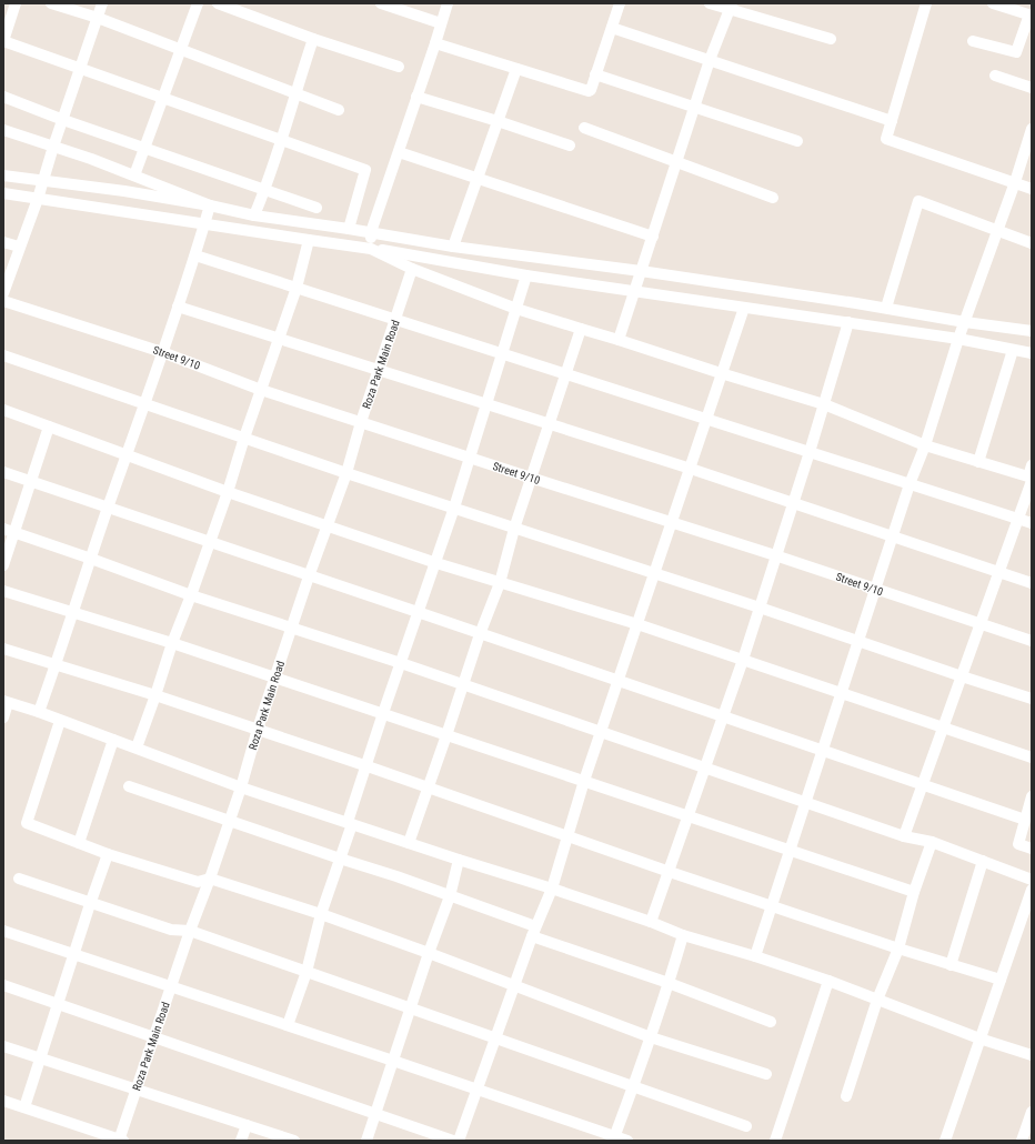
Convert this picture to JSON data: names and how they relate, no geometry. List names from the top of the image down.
{
  "streets": {
    "street": ["Street 9/10", "Roza Park Main Road"]
  },
  "crossings": [
    ["Street 9/10", "Roza Park Main Road"]
  ]
}
